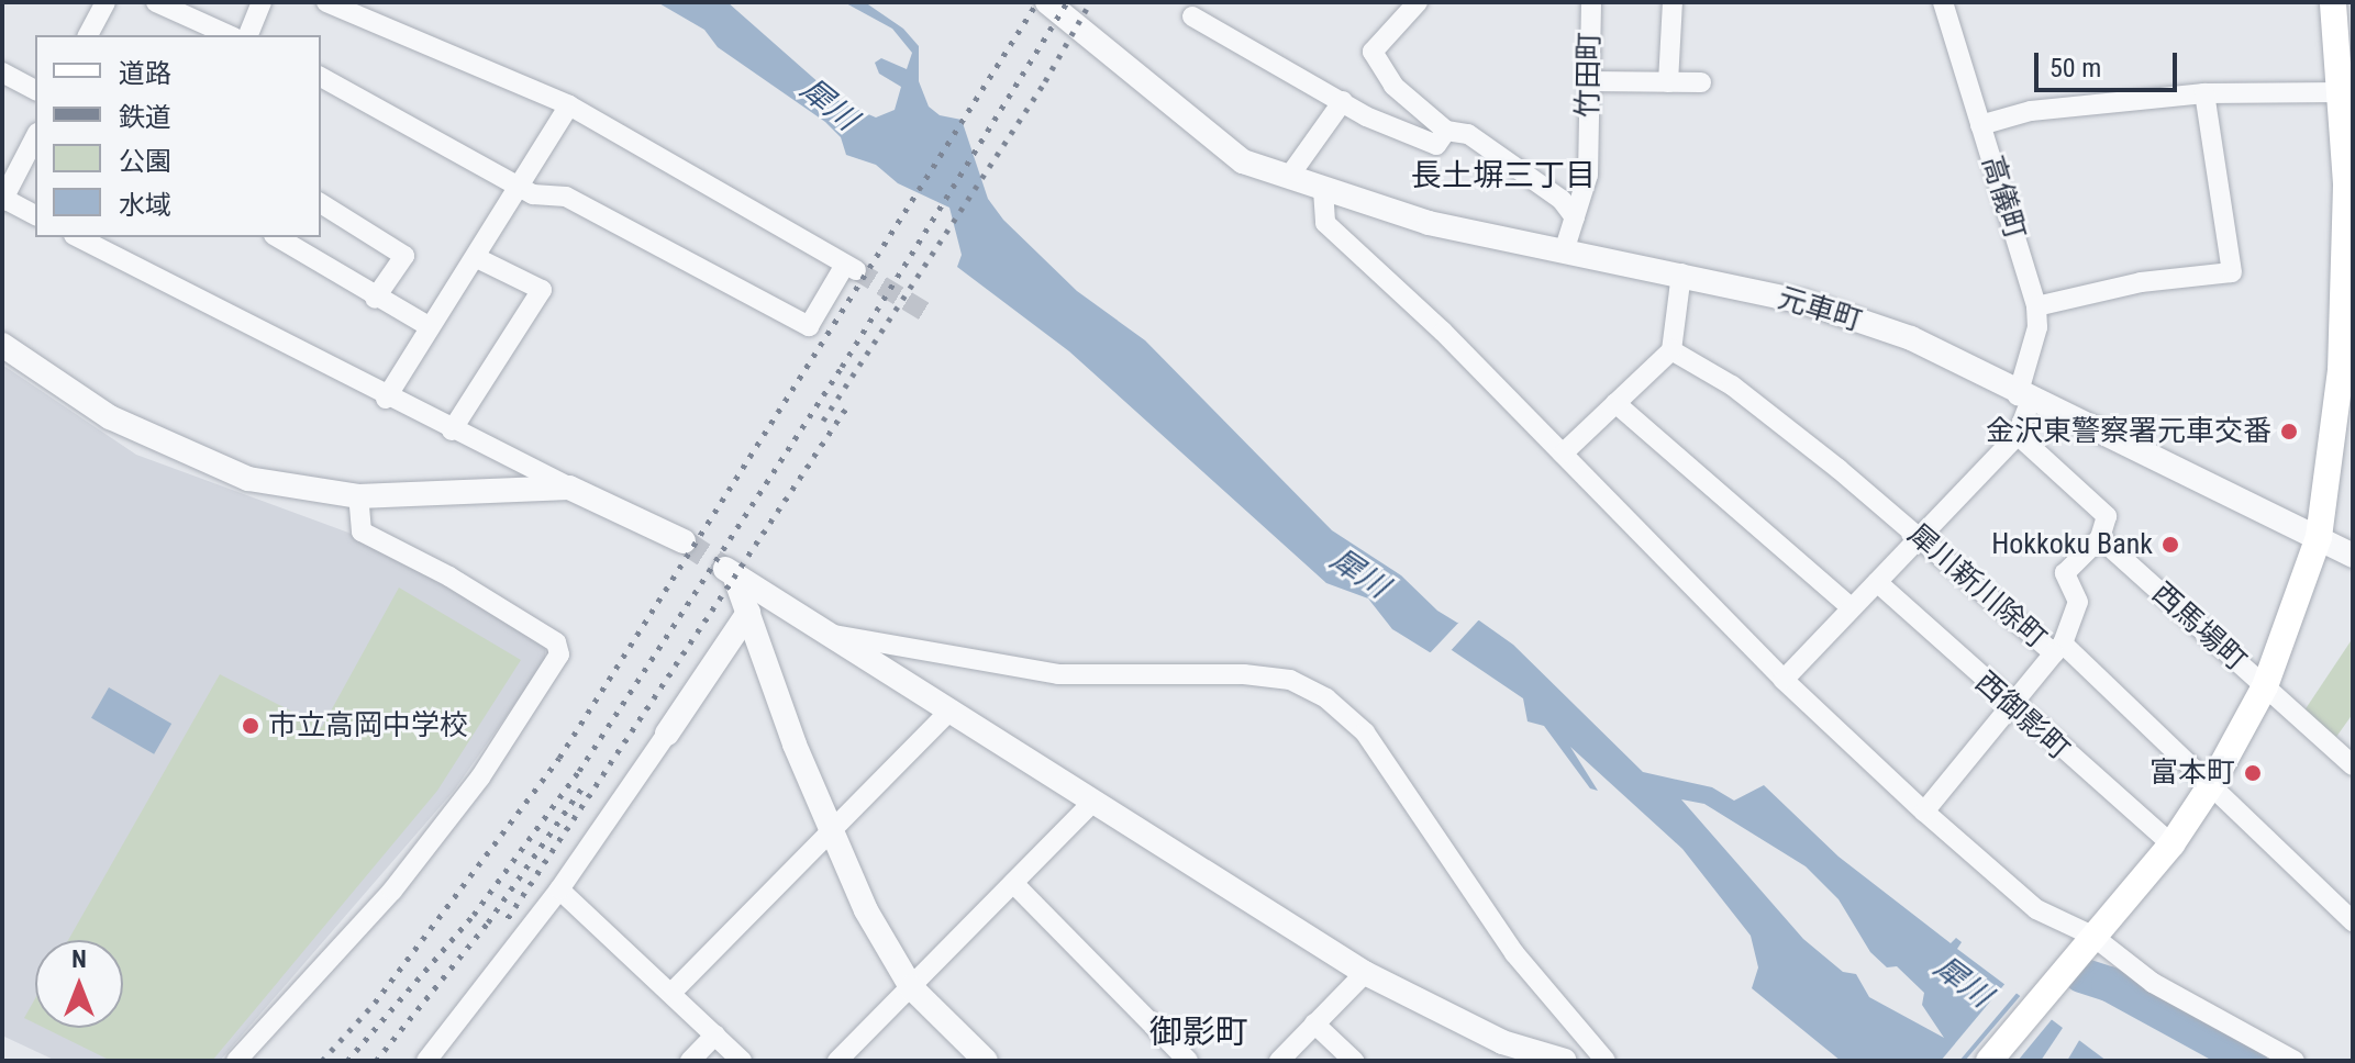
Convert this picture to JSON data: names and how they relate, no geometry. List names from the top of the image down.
{
  "streets": {
    "street": [
      "竹田町",
      "高儀町",
      "元車町",
      "犀川新川除町",
      "西馬場町",
      "西御影町"
    ]
  },
  "crossings": [
    ["竹田町", "元車町"],
    ["高儀町", "元車町"]
  ],
  "districts": ["長土塀三丁目", "御影町"],
  "water": ["犀川"],
  "places": [
    "金沢東警察署元車交番",
    "Hokkoku Bank",
    "市立高岡中学校",
    "富本町"
  ],
  "legend": [
    "道路",
    "鉄道",
    "公園",
    "水域"
  ],
  "scale_bar": "50 m",
  "north": "top"
}
